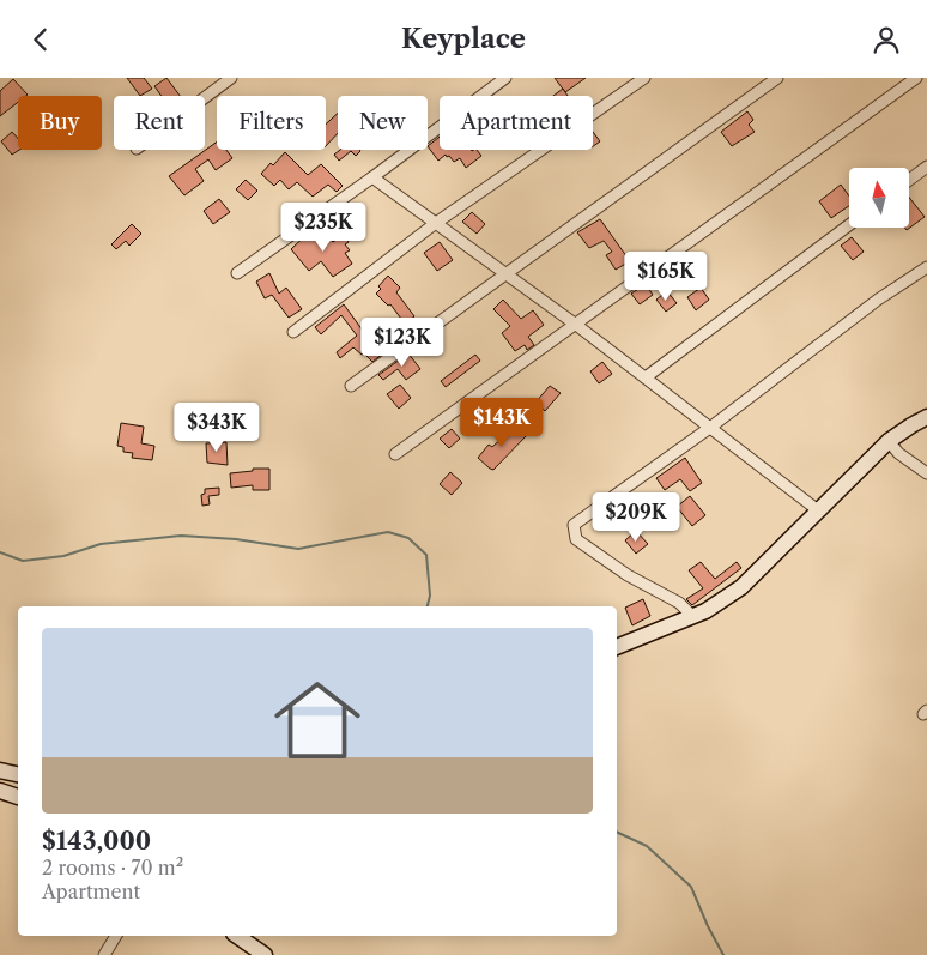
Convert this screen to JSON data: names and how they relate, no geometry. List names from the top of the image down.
{
  "north": "top",
  "page": {
    "header": "Keyplace",
    "chip": [
      "Buy",
      "Rent",
      "Filters",
      "New",
      "Apartment"
    ],
    "price": [
      "$235K",
      "$165K",
      "$123K",
      "$143K",
      "$343K",
      "$209K"
    ],
    "list": [
      {
        "name": "$143,000",
        "note": "2 rooms · 70 m² · Apartment"
      }
    ]
  }
}
